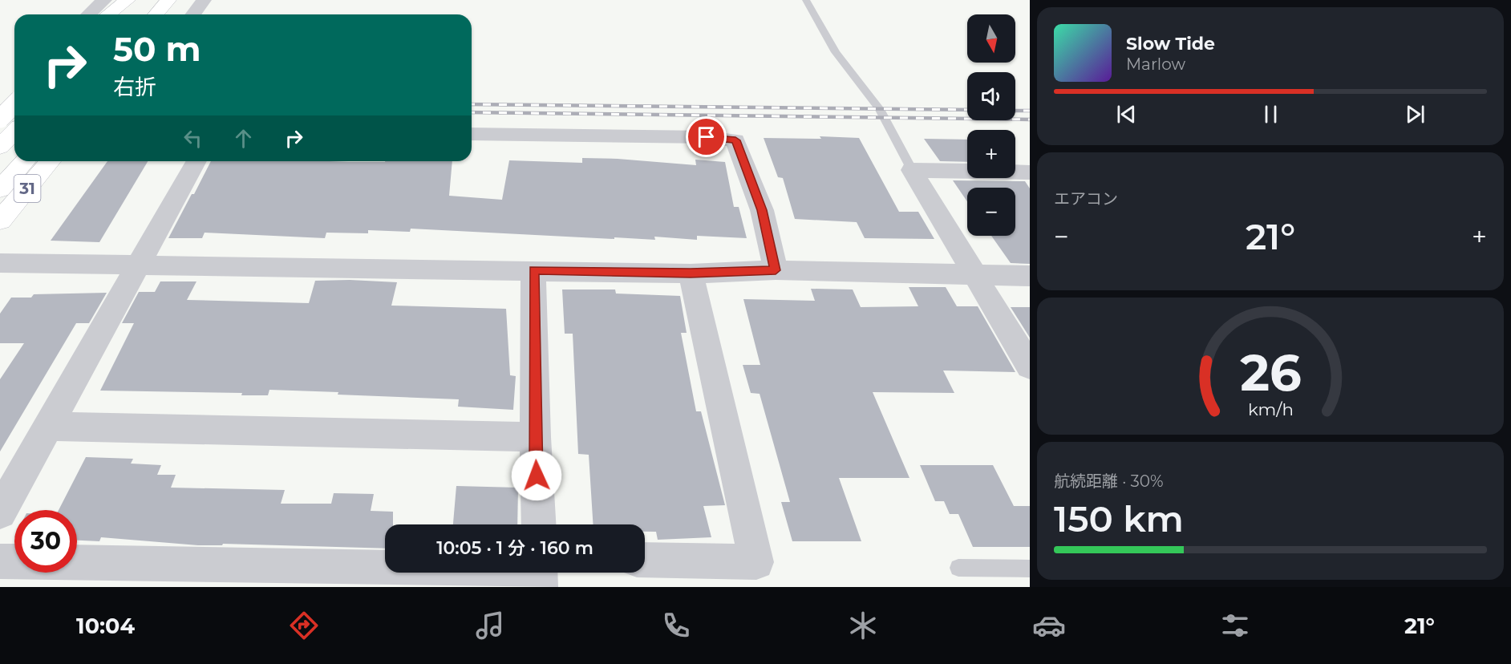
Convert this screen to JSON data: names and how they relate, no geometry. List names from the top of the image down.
{
  "streets": {
    "main road": ["31"]
  },
  "north": "bottom",
  "page": {
    "map_buttons": ["+", "−"],
    "turn": ["50 m", "右折"],
    "song": ["Slow Tide", "Marlow"],
    "tile": [
      "エアコン",
      ["航続距離 · 30%", "150 km"]
    ],
    "heat": ["−", "21°", "+"],
    "limit": "30",
    "trip": "10:05 · 1 分 · 160 m",
    "tabs": ["10:04", "21°"],
    "gauge": ["26", "km/h"]
  }
}
